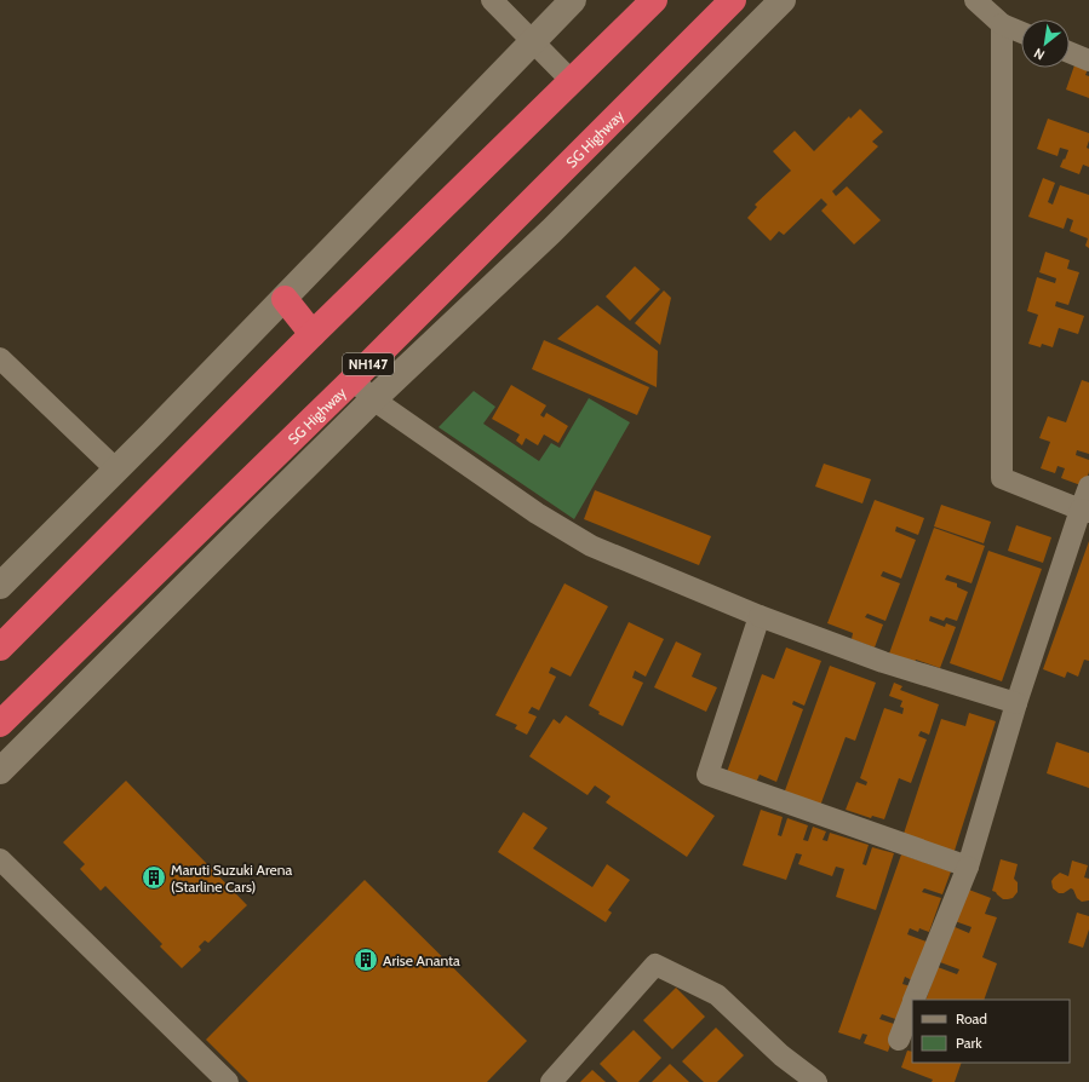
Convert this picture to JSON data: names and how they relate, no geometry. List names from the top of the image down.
{
  "streets": {
    "highway": ["SG Highway", "NH147"]
  },
  "places": {
    "building": ["Maruti Suzuki Arena (Starline Cars)", "Arise Ananta"]
  },
  "legend": ["Road", "Park"],
  "north": "bottom left"
}
